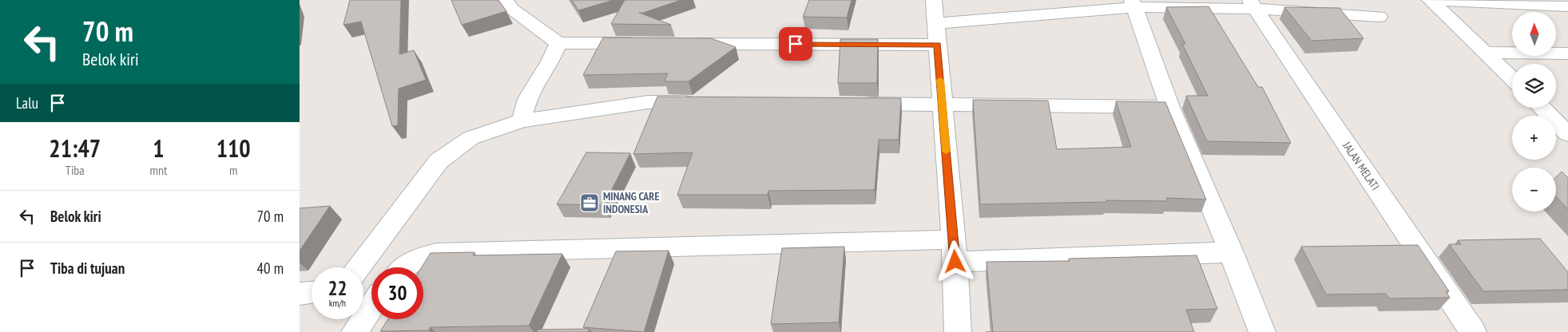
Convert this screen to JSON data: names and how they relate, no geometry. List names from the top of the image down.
{
  "streets": {
    "street": ["JALAN MELATI"]
  },
  "places": {
    "office": ["MINANG CARE INDONESIA"]
  },
  "north": "top",
  "page": {
    "turn": ["70 m", "Belok kiri"],
    "map_buttons": ["+", "−"],
    "then": "Lalu",
    "eta": [
      "21:47",
      "Tiba",
      "1",
      "mnt",
      "110",
      "m"
    ],
    "list": [
      {
        "name": "Belok kiri",
        "value": "70 m"
      },
      {
        "name": "Tiba di tujuan",
        "value": "40 m"
      }
    ],
    "speed": "22 km/h",
    "limit": "30"
  }
}
